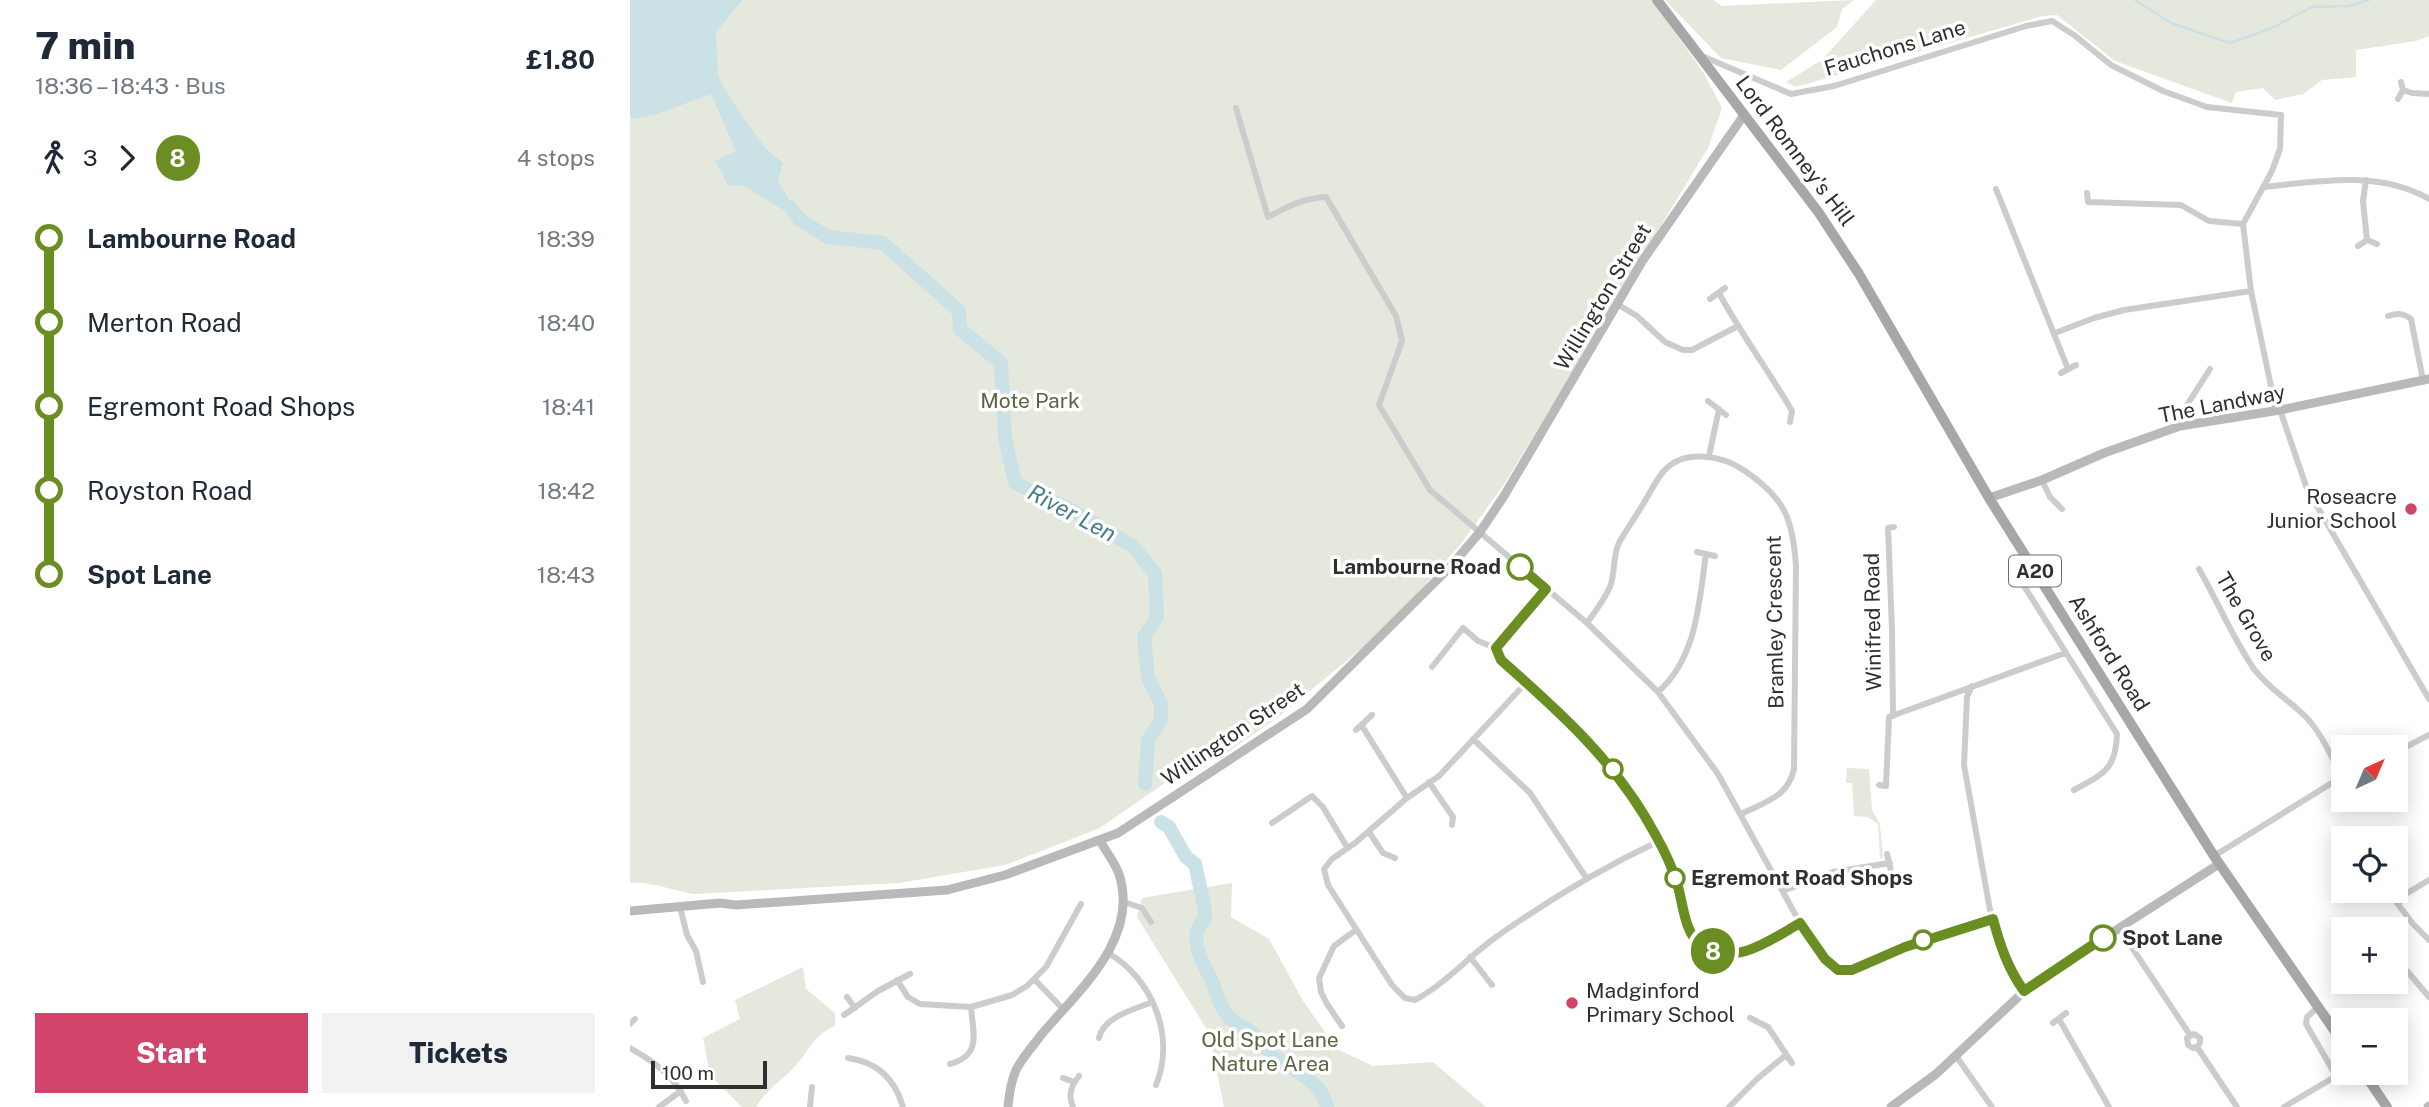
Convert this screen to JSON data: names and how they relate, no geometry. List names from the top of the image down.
{
  "streets": {
    "main road": ["Lord Romney's Hill", "A20", "Ashford Road"],
    "street": [
      "Fauchons Lane",
      "Willington Street",
      "The Landway",
      "The Grove",
      "Bramley Crescent",
      "Winifred Road"
    ]
  },
  "crossings": [
    ["Fauchons Lane", "Lord Romney's Hill"],
    ["Fauchons Lane", "A20"],
    ["Lord Romney's Hill", "Willington Street"],
    ["Lord Romney's Hill", "A20"],
    ["Lord Romney's Hill", "Ashford Road"],
    ["The Landway", "Ashford Road"]
  ],
  "water": ["River Len"],
  "parks": ["Mote Park", "Old Spot Lane Nature Area"],
  "places": [
    "Roseacre Junior School",
    "Lambourne Road",
    "Egremont Road Shops",
    "Spot Lane",
    "Madginford Primary School"
  ],
  "lines": ["bus line 8"],
  "scale_bar": "100 m",
  "north": "top right",
  "page": {
    "heading": ["7 min", "18:36 – 18:43 · Bus", "£1.80"],
    "on_map": "8",
    "legs": ["3", "8", "4 stops"],
    "list": [
      {
        "name": "Lambourne Road",
        "value": "18:39"
      },
      {
        "name": "Merton Road",
        "value": "18:40"
      },
      {
        "name": "Egremont Road Shops",
        "value": "18:41"
      },
      {
        "name": "Royston Road",
        "value": "18:42"
      },
      {
        "name": "Spot Lane",
        "value": "18:43"
      }
    ],
    "map_buttons": ["+", "−"],
    "buttons": ["Start", "Tickets"],
    "scale": "100 m"
  }
}
